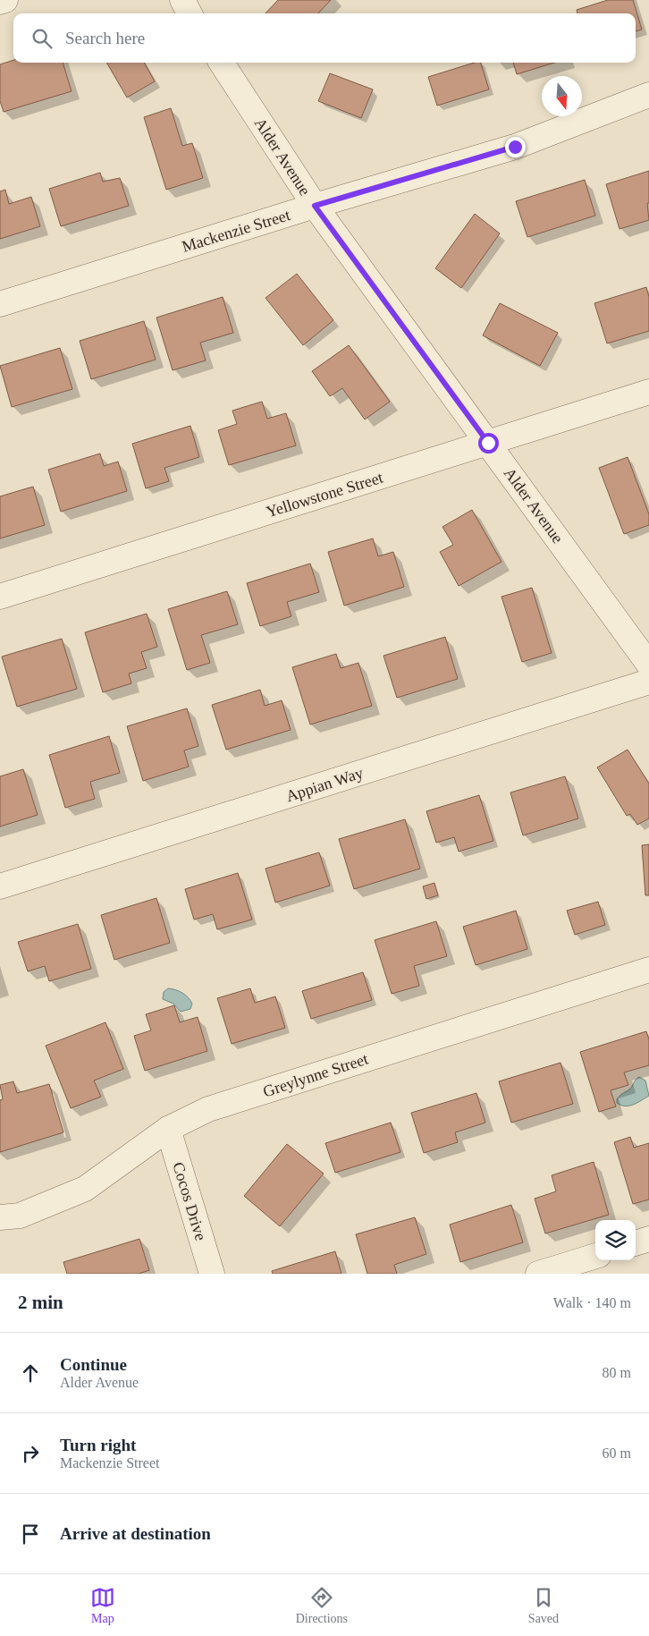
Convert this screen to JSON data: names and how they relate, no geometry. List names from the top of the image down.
{
  "streets": {
    "street": [
      "Alder Avenue",
      "Mackenzie Street",
      "Yellowstone Street",
      "Appian Way",
      "Greylynne Street",
      "Cocos Drive"
    ]
  },
  "crossings": [
    ["Alder Avenue", "Mackenzie Street"],
    ["Alder Avenue", "Yellowstone Street"],
    ["Greylynne Street", "Cocos Drive"]
  ],
  "north": "bottom",
  "page": {
    "search": "Search here",
    "heading": ["2 min", "Walk · 140 m"],
    "list": [
      ["Continue", "Alder Avenue", "80 m"],
      ["Turn right", "Mackenzie Street", "60 m"],
      "Arrive at destination"
    ],
    "nav": ["Map", "Directions", "Saved"]
  }
}
